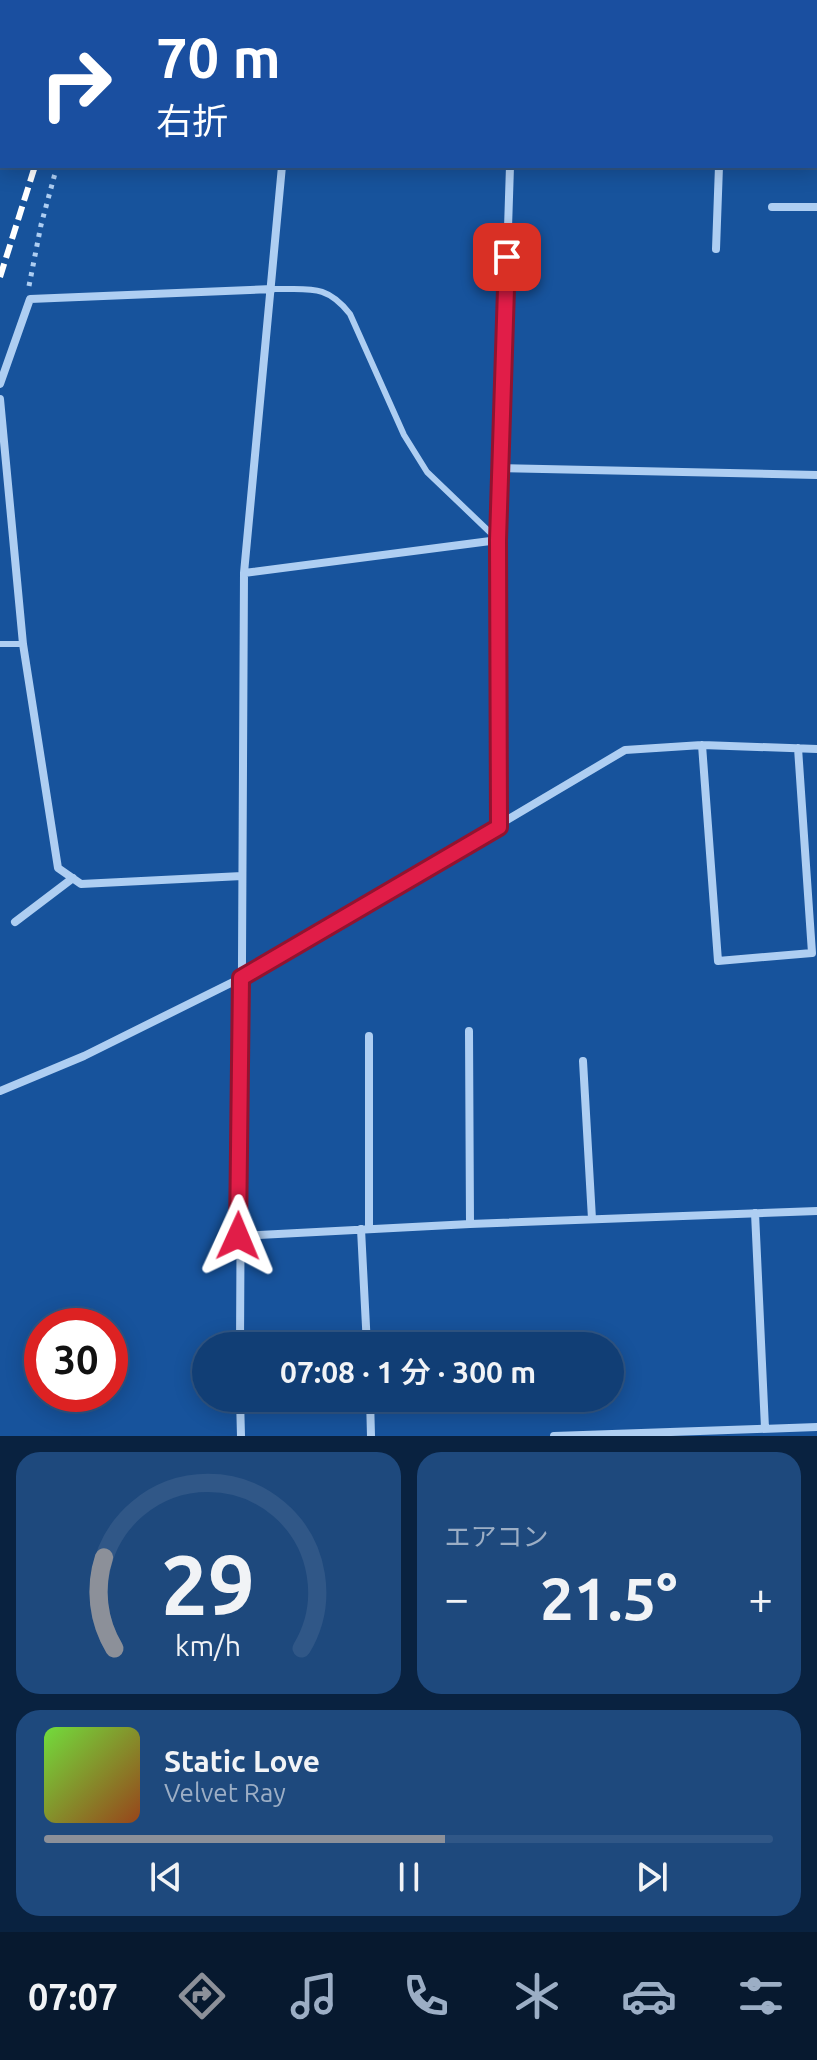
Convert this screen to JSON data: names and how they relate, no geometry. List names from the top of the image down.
{
  "page": {
    "turn": ["70 m", "右折"],
    "limit": "30",
    "trip": "07:08 · 1 分 · 300 m",
    "tile": "エアコン",
    "heat": ["−", "21.5°", "+"],
    "song": ["Static Love", "Velvet Ray"],
    "tabs": "07:07",
    "gauge": ["29", "km/h"]
  }
}
